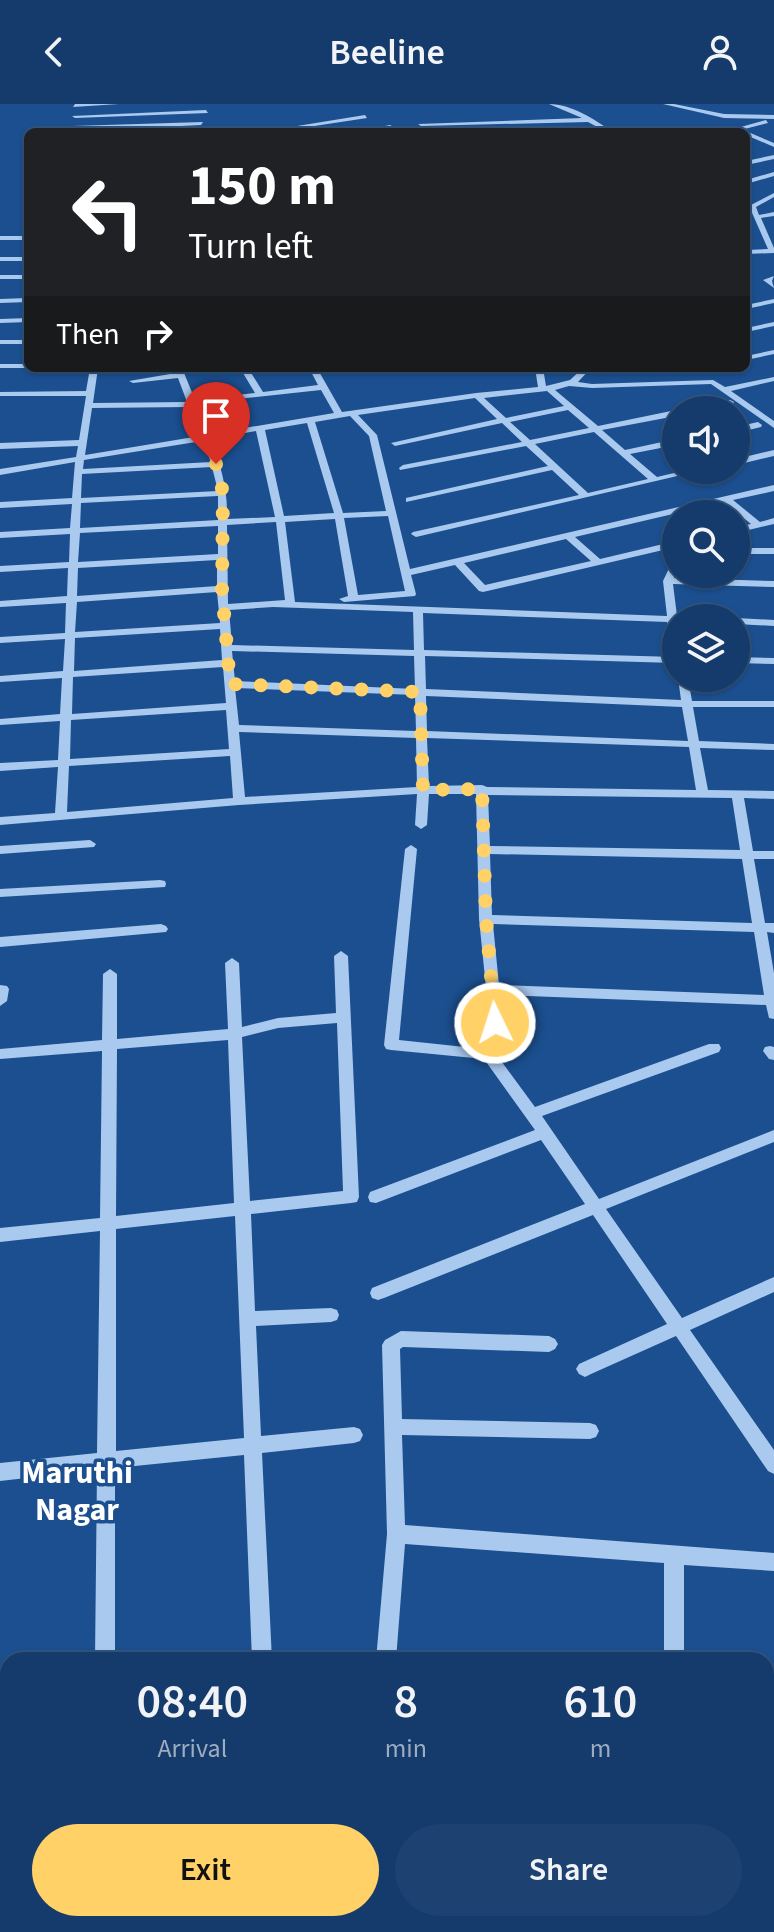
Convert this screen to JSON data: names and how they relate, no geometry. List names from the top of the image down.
{
  "districts": ["Maruthi Nagar"],
  "page": {
    "header": "Beeline",
    "turn": ["150 m", "Turn left"],
    "then": "Then",
    "eta": [
      "08:40",
      "Arrival",
      "8",
      "min",
      "610",
      "m"
    ],
    "buttons": ["Exit", "Share"]
  }
}
